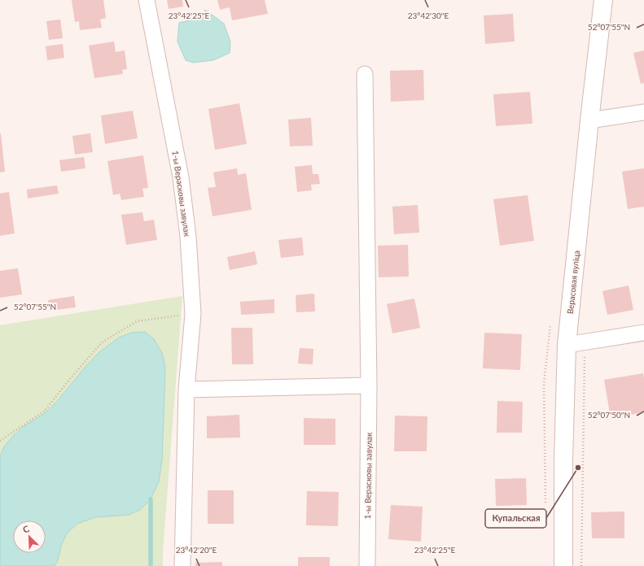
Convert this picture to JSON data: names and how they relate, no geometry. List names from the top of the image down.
{
  "streets": {
    "street": ["1-ы Верасковы завулак", "Верасовая вуліца"]
  },
  "places": ["Купальская"],
  "north": "top left",
  "coordinates": [
    "23°42'30\"E",
    "23°42'25\"E",
    "52°07'55\"N",
    "52°07'50\"N",
    "23°42'20\"E"
  ]
}
